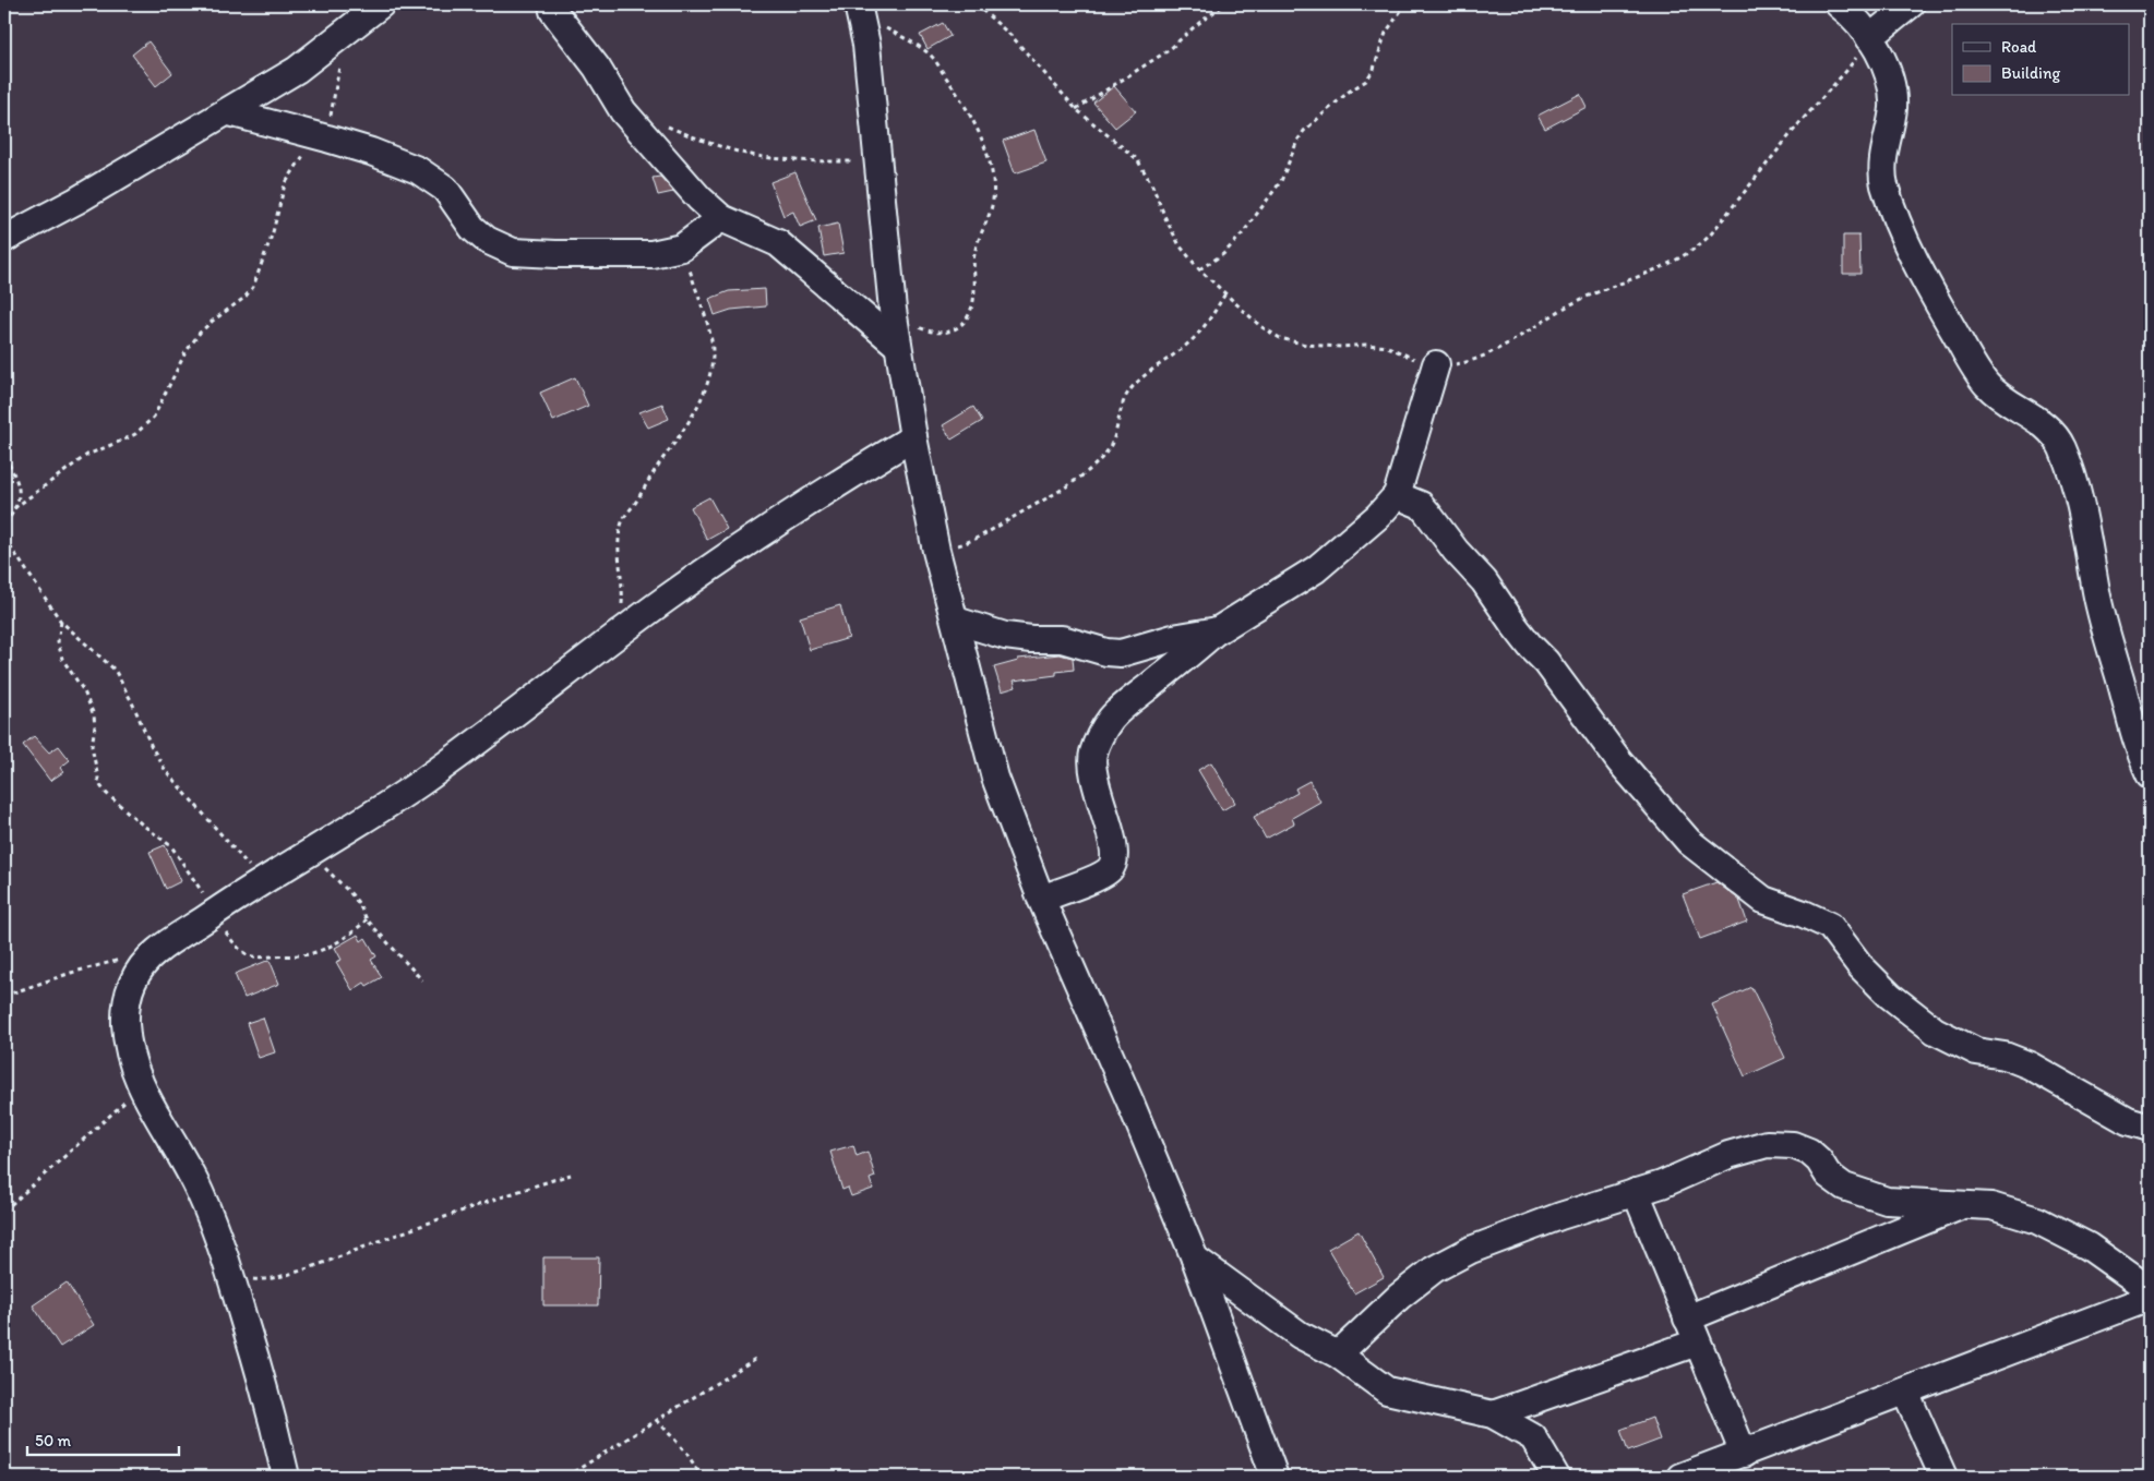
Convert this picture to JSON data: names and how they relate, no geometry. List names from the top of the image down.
{
  "legend": ["Road", "Building"],
  "scale_bar": "50 m"
}
